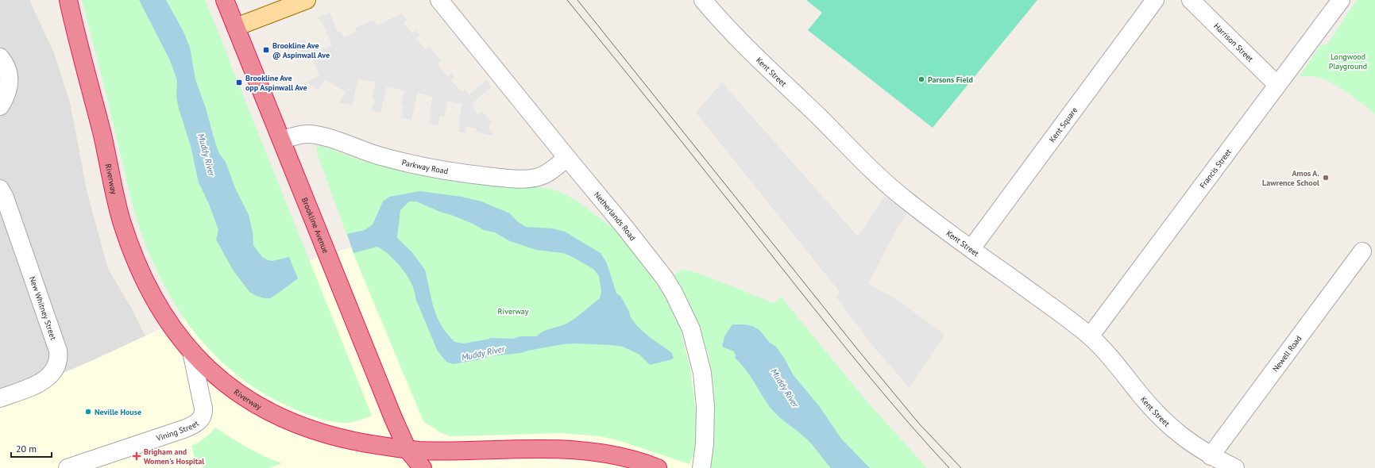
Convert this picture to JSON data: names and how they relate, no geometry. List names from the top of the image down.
{
  "streets": {
    "highway": ["Riverway", "Brookline Avenue"],
    "street": [
      "Harrison Street",
      "Kent Street",
      "Kent Square",
      "Parkway Road",
      "Francis Street",
      "Netherlands Road",
      "New Whitney Street",
      "Newell Road",
      "Vining Street"
    ]
  },
  "crossings": [
    ["Harrison Street", "Francis Street"],
    ["Kent Street", "Kent Square"],
    ["Kent Street", "Francis Street"],
    ["Kent Street", "Newell Road"],
    ["Parkway Road", "Netherlands Road"],
    ["Parkway Road", "Brookline Avenue"],
    ["Riverway", "Brookline Avenue"],
    ["Riverway", "Vining Street"]
  ],
  "water": ["Muddy River"],
  "parks": ["Longwood Playground", "Riverway"],
  "places": {
    "transit": ["Brookline Ave @ Aspinwall Ave", "Brookline Ave opp Aspinwall Ave"],
    "other": ["Parsons Field", "Amos A. Lawrence School", "Neville House"],
    "health": ["Brigham and Women's Hospital"]
  },
  "scale_bar": "20 m"
}
